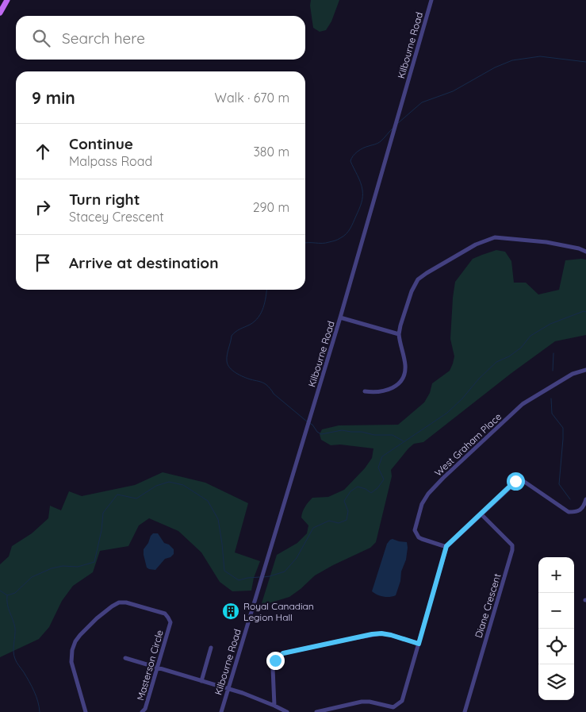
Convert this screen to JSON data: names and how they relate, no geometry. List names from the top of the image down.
{
  "streets": {
    "street": [
      "Kilbourne Road",
      "West Graham Place",
      "Diane Crescent",
      "Masterson Circle"
    ]
  },
  "places": {
    "building": ["Royal Canadian Legion Hall"]
  },
  "page": {
    "search": "Search here",
    "heading": ["9 min", "Walk · 670 m"],
    "list": [
      ["Continue", "Malpass Road", "380 m"],
      ["Turn right", "Stacey Crescent", "290 m"],
      "Arrive at destination"
    ],
    "map_buttons": ["+", "−"]
  }
}
